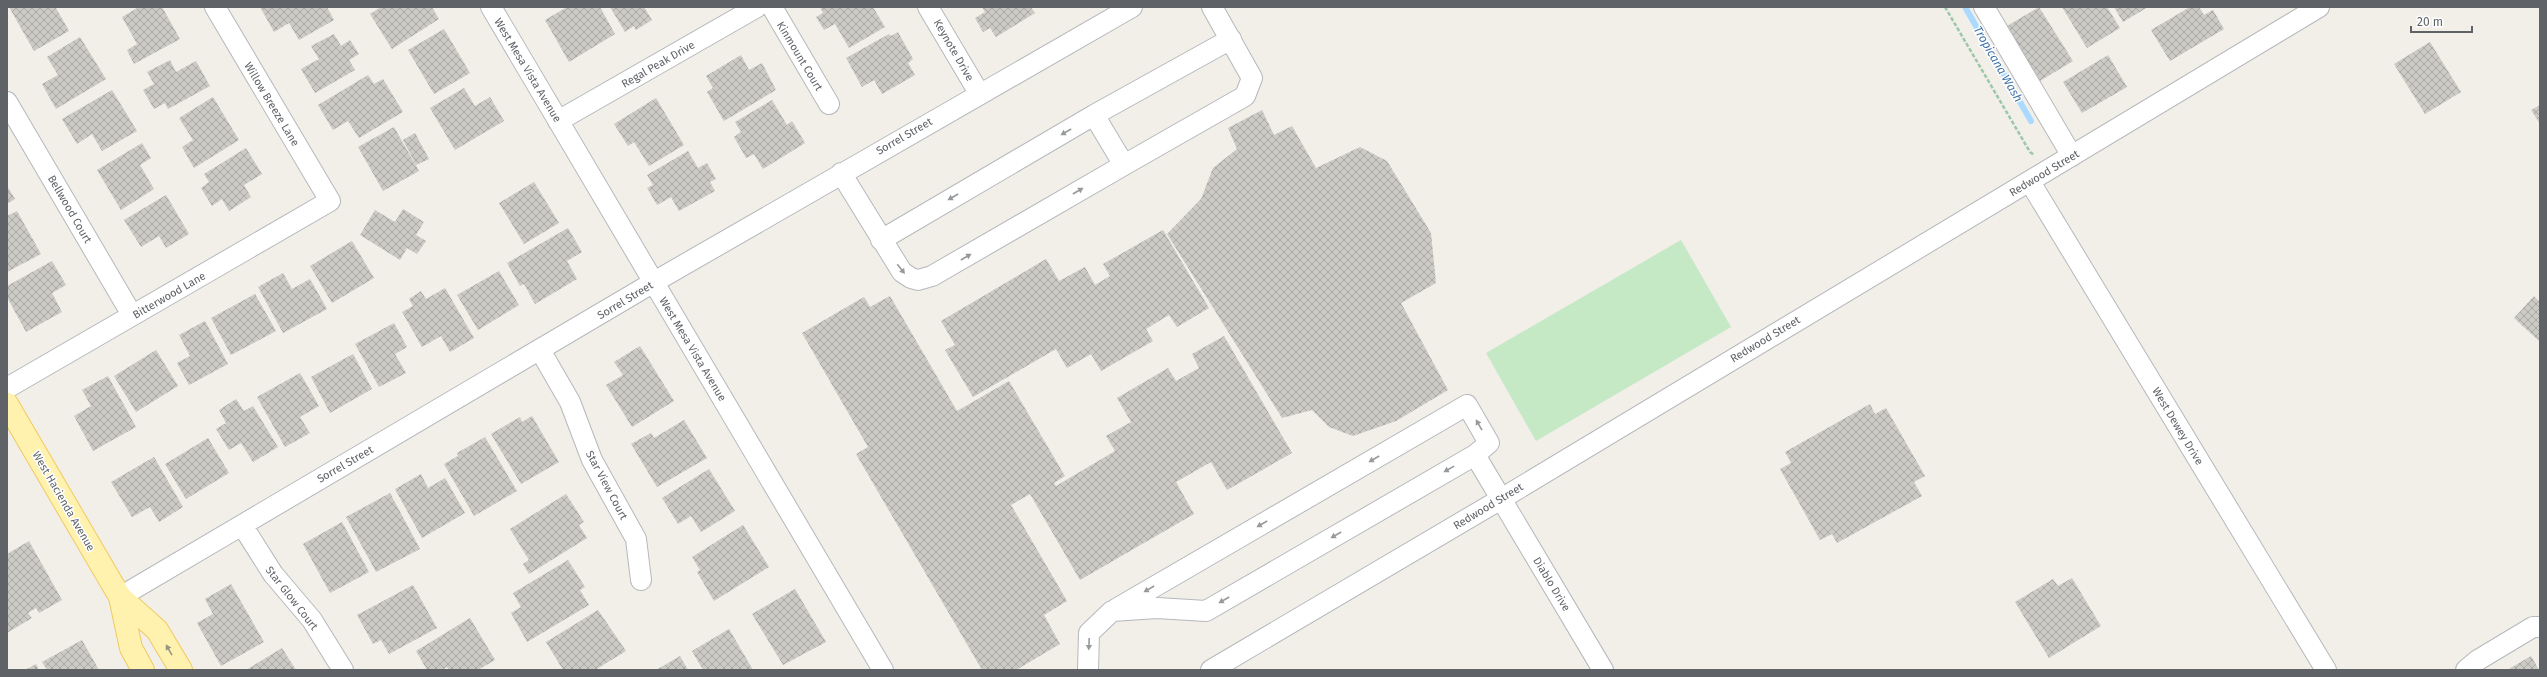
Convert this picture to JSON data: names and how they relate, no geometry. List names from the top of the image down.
{
  "streets": {
    "main road": ["West Hacienda Avenue"],
    "street": [
      "Keynote Drive",
      "Kinmount Court",
      "Regal Peak Drive",
      "West Mesa Vista Avenue",
      "Willow Breeze Lane",
      "Sorrel Street",
      "Redwood Street",
      "Bellwood Court",
      "Bitterwood Lane",
      "West Dewey Drive",
      "Star View Court",
      "Diablo Drive",
      "Star Glow Court"
    ]
  },
  "crossings": [
    ["Keynote Drive", "Sorrel Street"],
    ["Regal Peak Drive", "West Mesa Vista Avenue"],
    ["West Mesa Vista Avenue", "Sorrel Street"],
    ["Willow Breeze Lane", "Bitterwood Lane"],
    ["Sorrel Street", "Star View Court"],
    ["Sorrel Street", "West Hacienda Avenue"],
    ["Sorrel Street", "Star Glow Court"],
    ["Redwood Street", "West Dewey Drive"],
    ["Redwood Street", "Diablo Drive"],
    ["Bellwood Court", "Bitterwood Lane"]
  ],
  "water": ["Tropicana Wash"],
  "scale_bar": "20 m"
}
